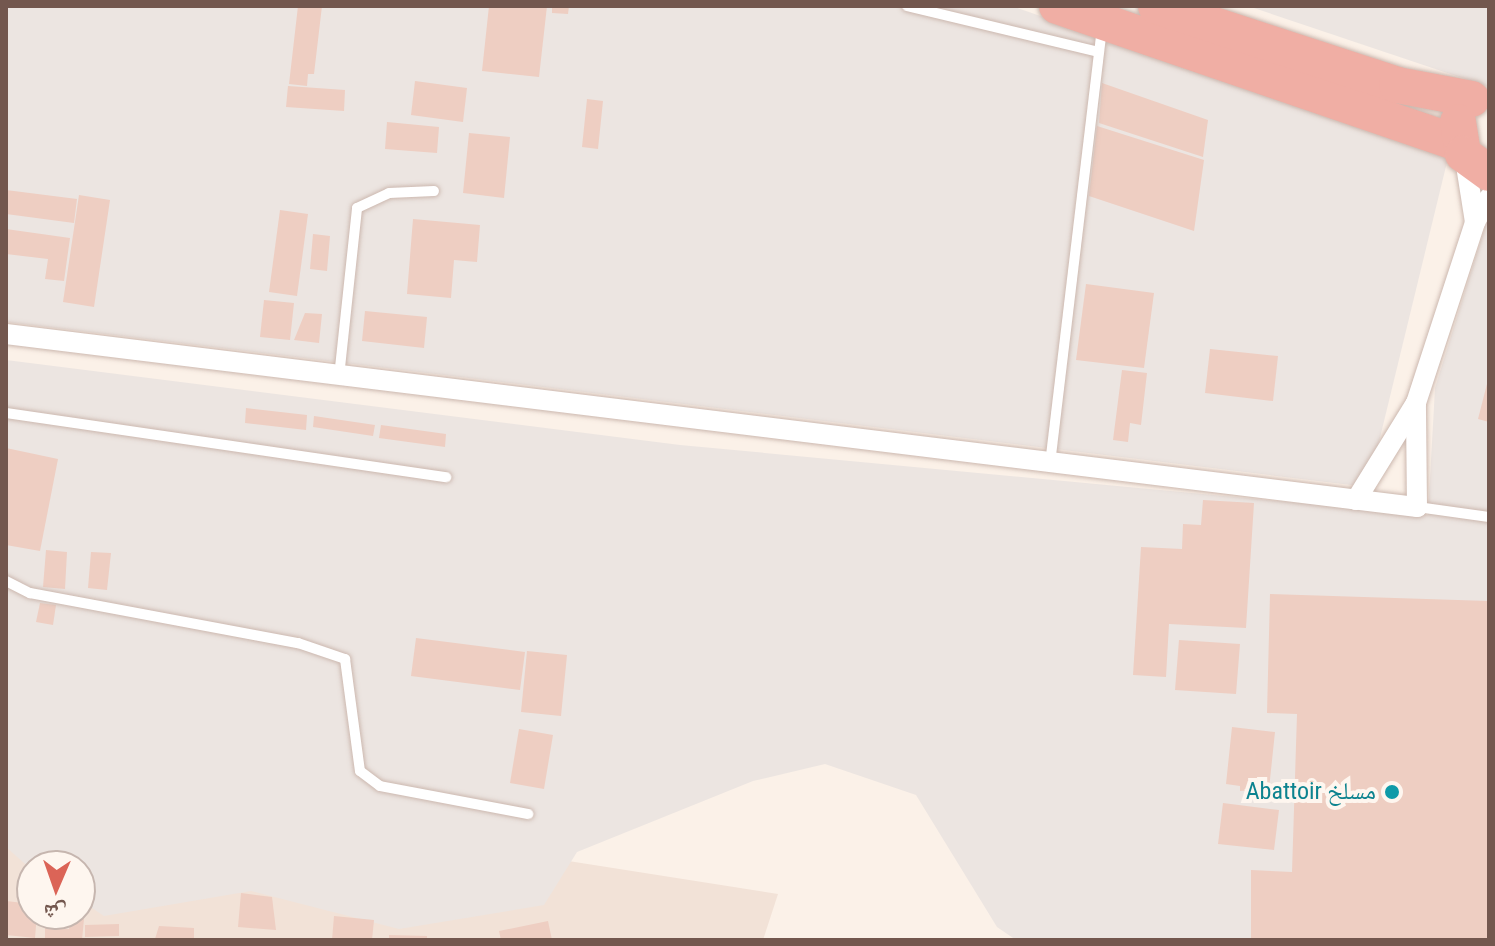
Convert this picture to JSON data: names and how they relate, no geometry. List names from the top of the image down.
{
  "places": ["Abattoir مسلخ"],
  "north": "bottom"
}
